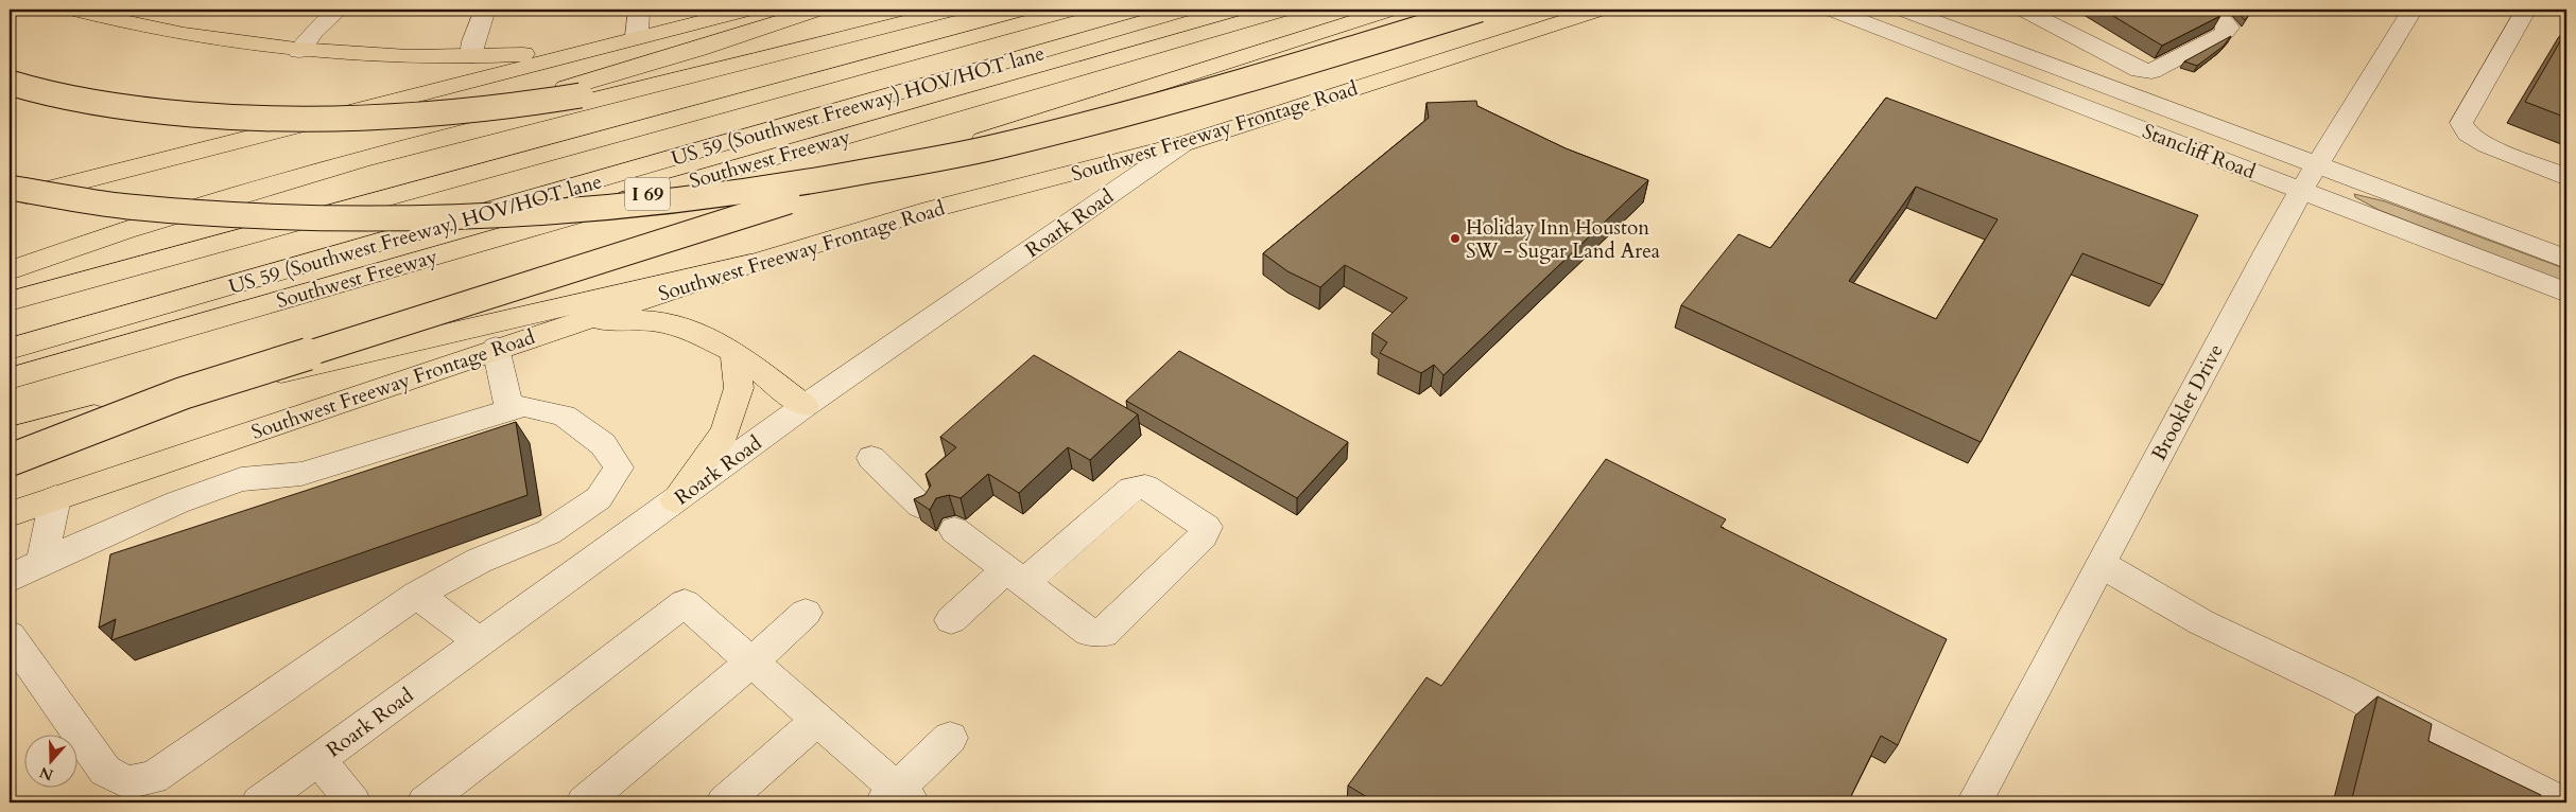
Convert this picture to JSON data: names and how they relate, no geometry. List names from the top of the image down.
{
  "streets": {
    "main road": [
      "US 59 (Southwest Freeway) HOV/HOT lane",
      "Southwest Freeway Frontage Road",
      "Southwest Freeway",
      "I 69"
    ],
    "street": ["Stancliff Road", "Roark Road", "Brooklet Drive"]
  },
  "crossings": [
    ["Southwest Freeway Frontage Road", "Roark Road"],
    ["Stancliff Road", "Brooklet Drive"]
  ],
  "places": ["Holiday Inn Houston SW - Sugar Land Area"],
  "north": "bottom"
}
